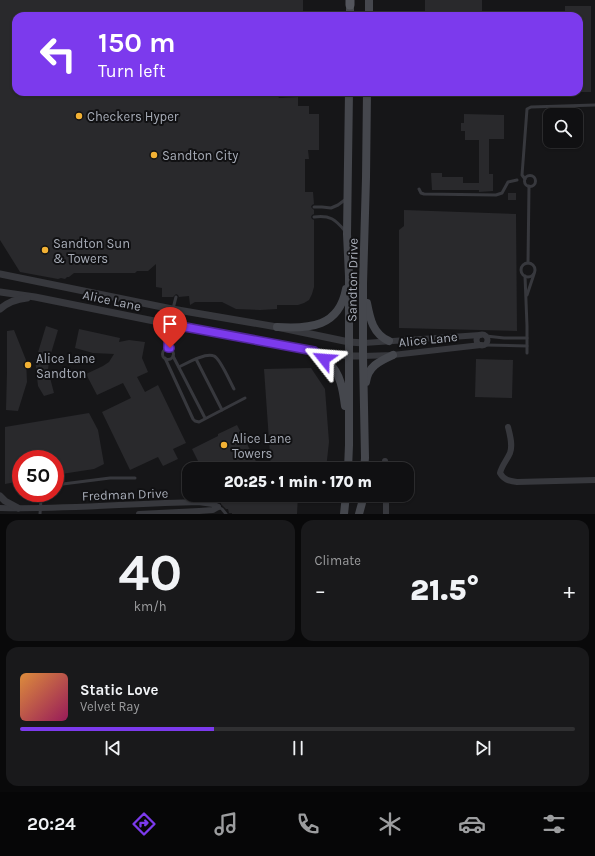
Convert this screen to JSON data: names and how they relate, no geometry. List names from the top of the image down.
{
  "streets": {
    "main road": ["Sandton Drive"],
    "street": ["Alice Lane", "Fredman Drive"]
  },
  "crossings": [
    ["Sandton Drive", "Alice Lane"]
  ],
  "places": [
    "Checkers Hyper",
    "Sandton City",
    "Sandton Sun & Towers",
    "Alice Lane Sandton",
    "Alice Lane Towers"
  ],
  "page": {
    "turn": ["150 m", "Turn left"],
    "limit": "50",
    "trip": "20:25 · 1 min · 170 m",
    "tile": [
      ["40", "km/h"],
      "Climate"
    ],
    "heat": ["−", "21.5°", "+"],
    "song": ["Static Love", "Velvet Ray"],
    "tabs": "20:24"
  }
}
